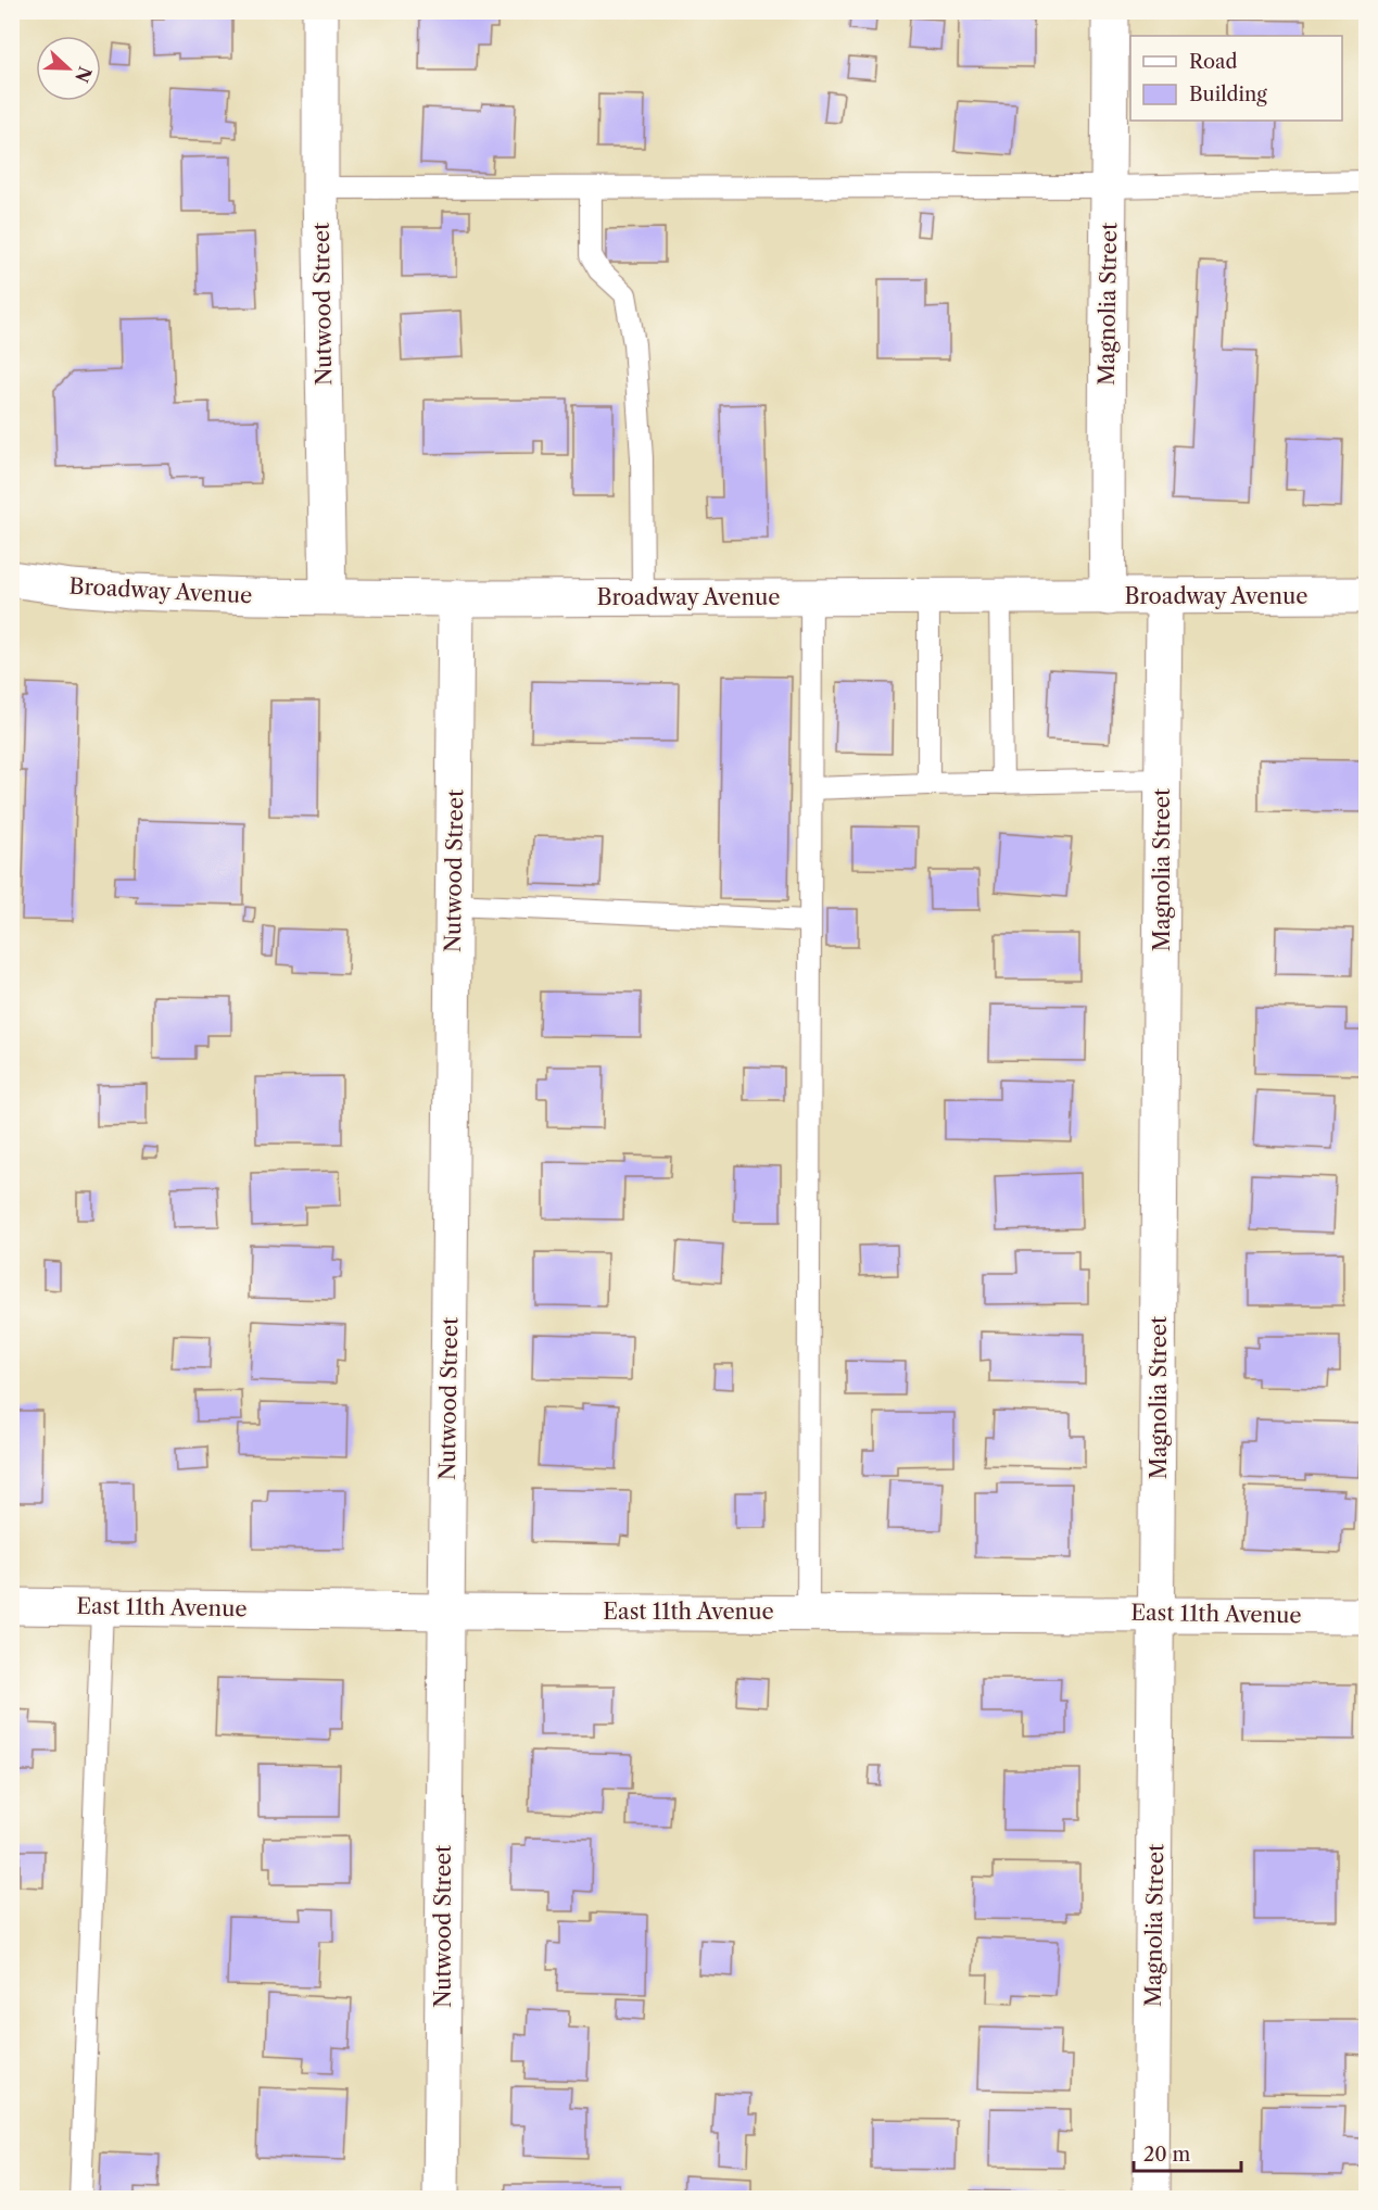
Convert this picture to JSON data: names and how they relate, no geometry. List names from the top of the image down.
{
  "streets": {
    "street": [
      "Nutwood Street",
      "Magnolia Street",
      "Broadway Avenue",
      "East 11th Avenue"
    ]
  },
  "crossings": [
    ["Nutwood Street", "Broadway Avenue"],
    ["Nutwood Street", "East 11th Avenue"],
    ["Magnolia Street", "Broadway Avenue"],
    ["Magnolia Street", "East 11th Avenue"]
  ],
  "legend": ["Road", "Building"],
  "scale_bar": "20 m",
  "north": "right"
}
